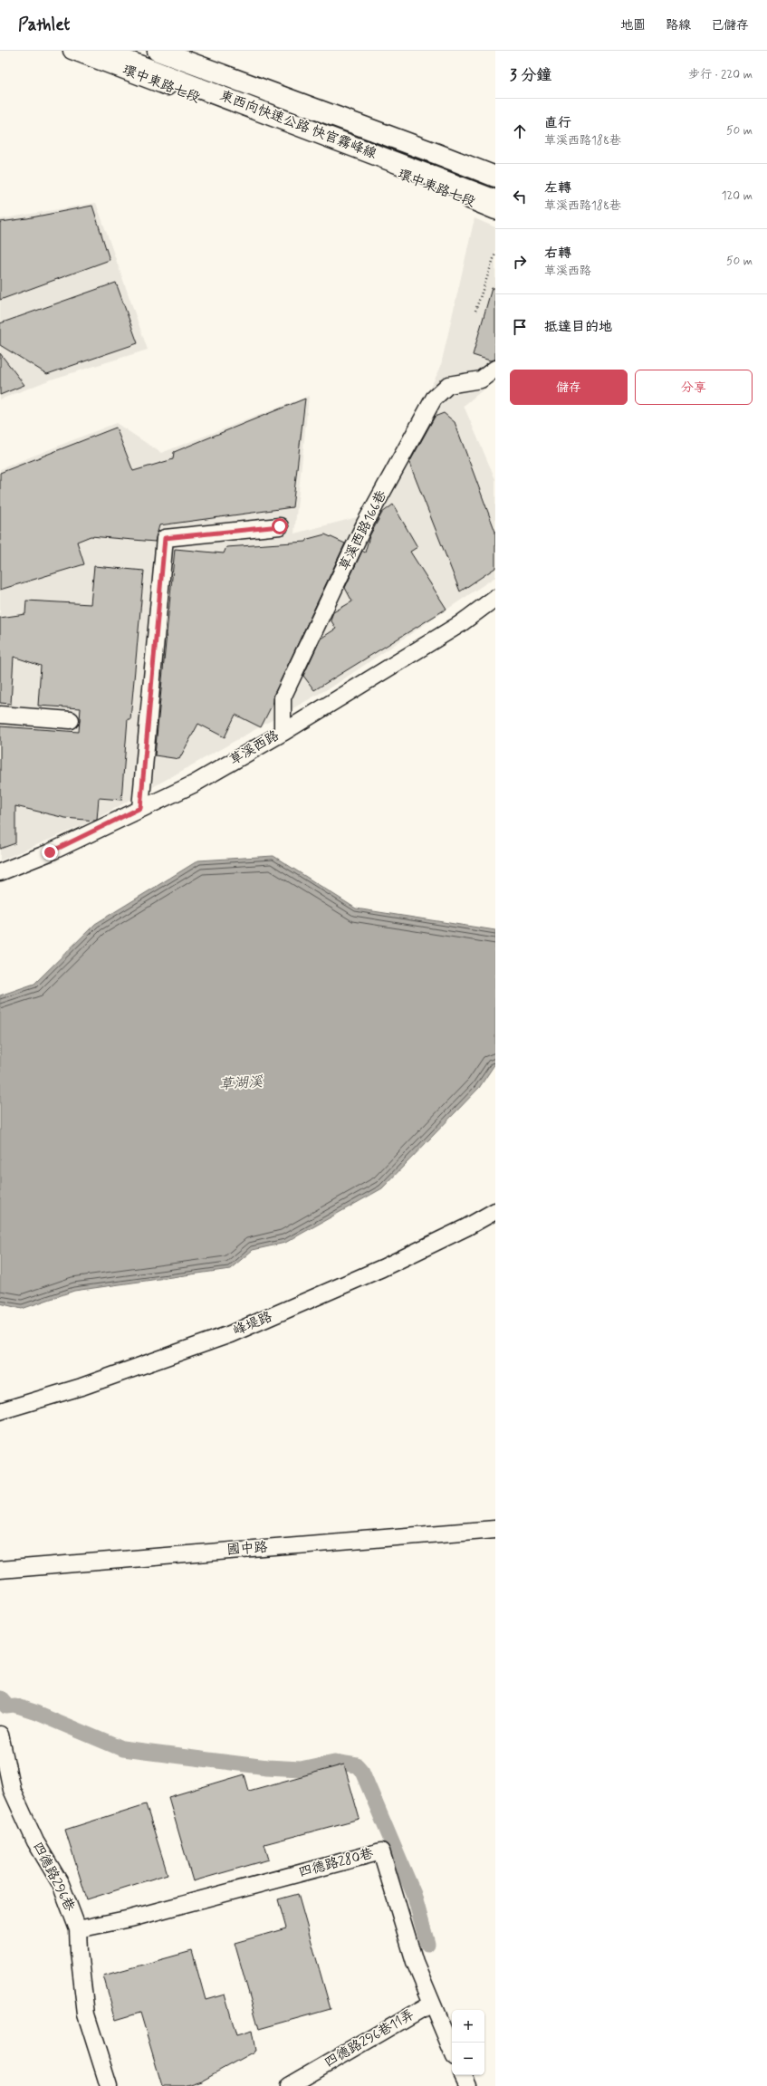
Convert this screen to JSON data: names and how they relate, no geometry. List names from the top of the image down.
{
  "streets": {
    "highway": ["東西向快速公路 快官霧峰線"],
    "street": [
      "環中東路七段",
      "草溪西路166巷",
      "草溪西路",
      "峰堤路",
      "國中路",
      "四德路280巷",
      "四德路296巷",
      "四德路296巷11弄"
    ]
  },
  "crossings": [
    ["草溪西路166巷", "草溪西路"],
    ["四德路280巷", "四德路296巷"],
    ["四德路280巷", "四德路296巷11弄"]
  ],
  "water": ["草湖溪"],
  "page": {
    "header": "Pathlet",
    "nav": ["地圖", "路線", "已儲存"],
    "heading": ["3 分鐘", "步行 · 220 m"],
    "list": [
      ["直行", "草溪西路188巷", "50 m"],
      ["左轉", "草溪西路188巷", "120 m"],
      ["右轉", "草溪西路", "50 m"],
      "抵達目的地"
    ],
    "buttons": ["儲存", "分享"],
    "map_buttons": ["+", "−"]
  }
}
